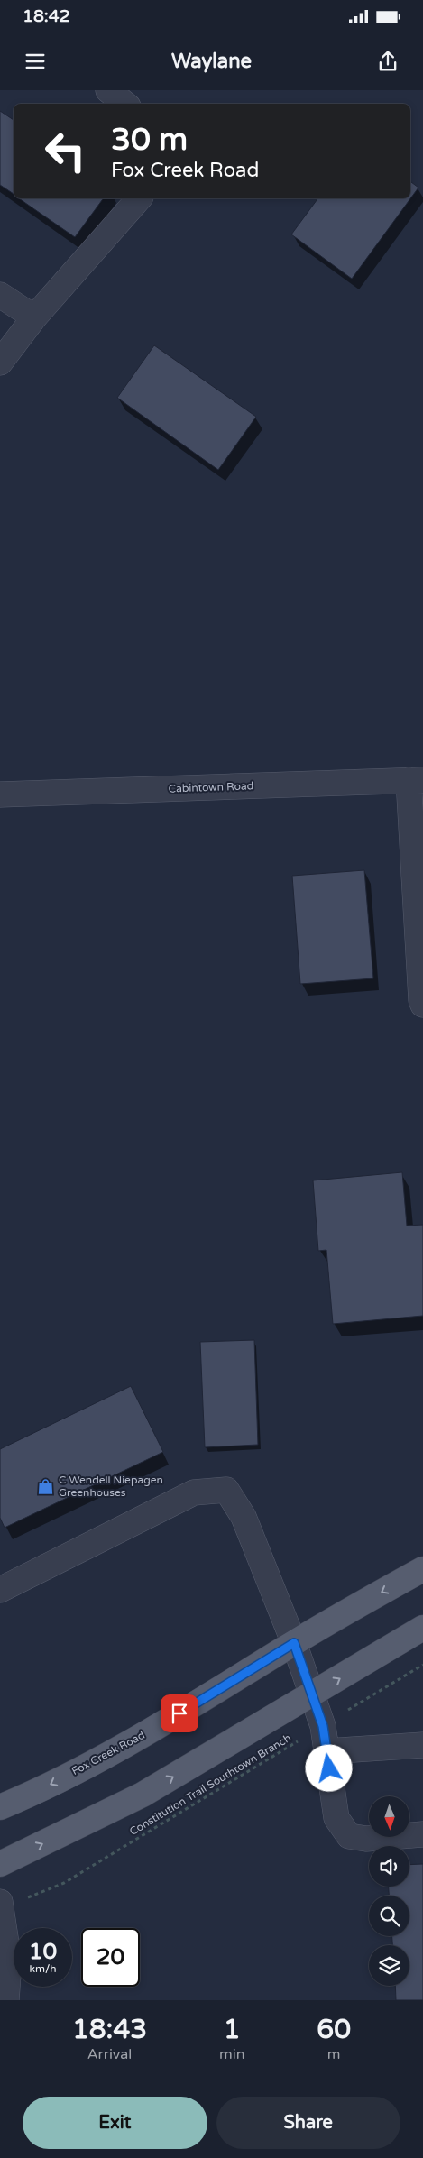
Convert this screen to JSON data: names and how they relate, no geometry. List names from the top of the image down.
{
  "streets": {
    "main road": ["Fox Creek Road"],
    "street": ["Cabintown Road"],
    "path": ["Constitution Trail Southtown Branch"]
  },
  "places": {
    "shop": ["C Wendell Niepagen Greenhouses"]
  },
  "north": "bottom",
  "page": {
    "status": "18:42",
    "header": "Waylane",
    "turn": ["30 m", "Fox Creek Road"],
    "speed": "10 km/h",
    "limit": "20",
    "eta": [
      "18:43",
      "Arrival",
      "1",
      "min",
      "60",
      "m"
    ],
    "buttons": ["Exit", "Share"]
  }
}
